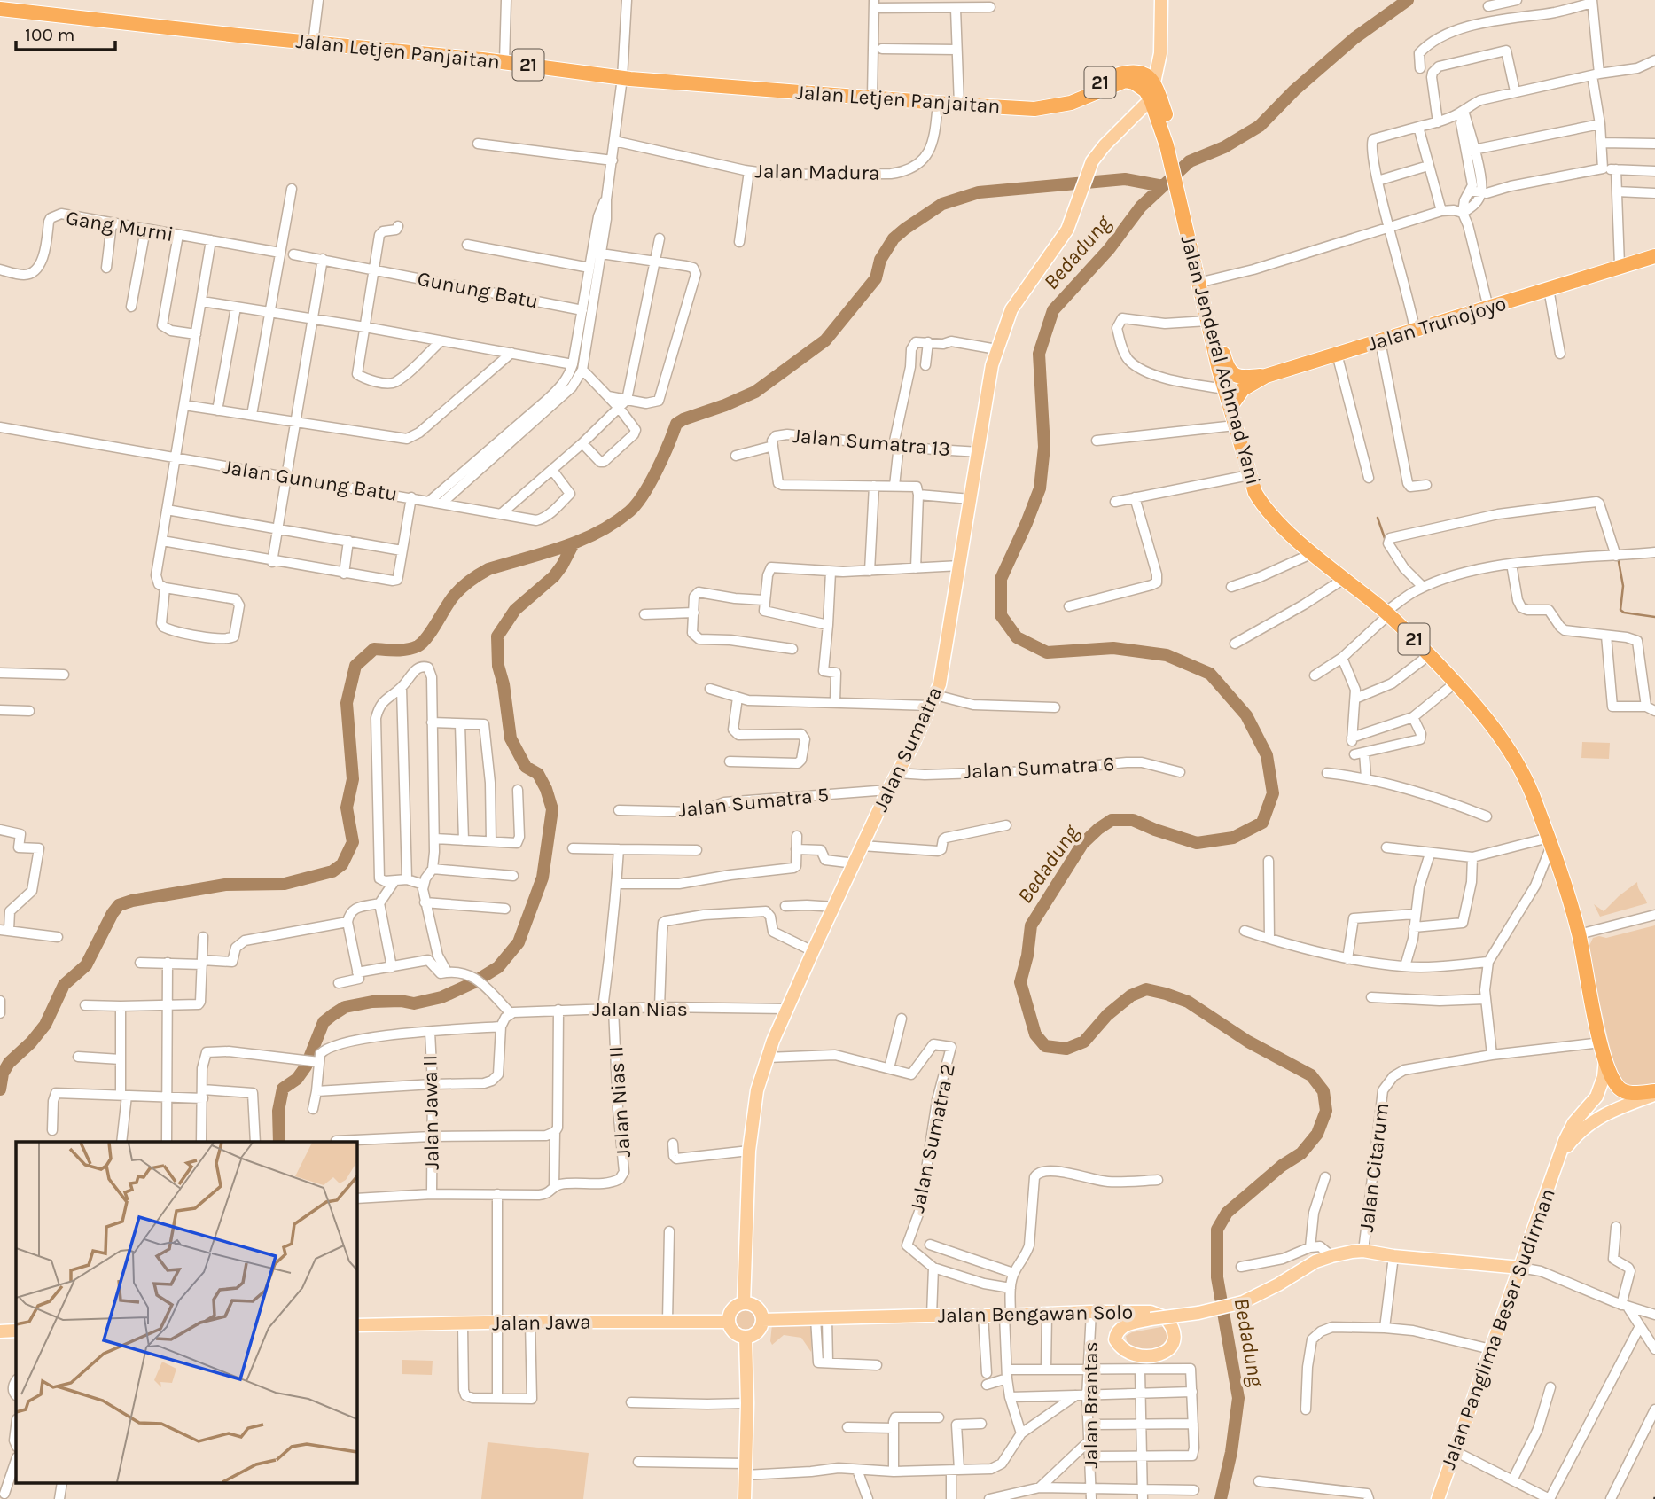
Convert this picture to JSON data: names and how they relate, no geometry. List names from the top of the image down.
{
  "streets": {
    "highway": [
      "Jalan Letjen Panjaitan",
      "21",
      "Jalan Trunojoyo",
      "Jalan Jenderal Achmad Yani"
    ],
    "main road": [
      "Jalan Sumatra",
      "Jalan Bengawan Solo",
      "Jalan Jawa",
      "Jalan Panglima Besar Sudirman"
    ],
    "street": [
      "Jalan Madura",
      "Gang Murni",
      "Gunung Batu",
      "Jalan Sumatra 13",
      "Jalan Gunung Batu",
      "Jalan Sumatra 6",
      "Jalan Sumatra 5",
      "Jalan Nias",
      "Jalan Nias II",
      "Jalan Jawa II",
      "Jalan Sumatra 2",
      "Jalan Citarum",
      "Jalan Brantas"
    ]
  },
  "crossings": [
    ["Jalan Letjen Panjaitan", "21"],
    ["Jalan Letjen Panjaitan", "Jalan Madura"],
    ["21", "Jalan Jenderal Achmad Yani"],
    ["21", "Jalan Sumatra"],
    ["21", "Jalan Panglima Besar Sudirman"],
    ["Jalan Trunojoyo", "Jalan Jenderal Achmad Yani"],
    ["Jalan Jenderal Achmad Yani", "Jalan Sumatra"],
    ["Jalan Jenderal Achmad Yani", "Jalan Citarum"],
    ["Jalan Jenderal Achmad Yani", "Jalan Panglima Besar Sudirman"],
    ["Jalan Sumatra 13", "Jalan Sumatra"],
    ["Jalan Sumatra", "Jalan Sumatra 6"],
    ["Jalan Sumatra", "Jalan Sumatra 5"],
    ["Jalan Sumatra", "Jalan Nias"],
    ["Jalan Sumatra", "Jalan Sumatra 2"],
    ["Jalan Sumatra", "Jalan Bengawan Solo"],
    ["Jalan Sumatra", "Jalan Jawa"],
    ["Jalan Nias", "Jalan Nias II"],
    ["Jalan Nias II", "Jalan Jawa II"],
    ["Jalan Bengawan Solo", "Jalan Jawa"],
    ["Jalan Bengawan Solo", "Jalan Brantas"]
  ],
  "water": ["Bedadung"],
  "scale_bar": "100 m"
}
